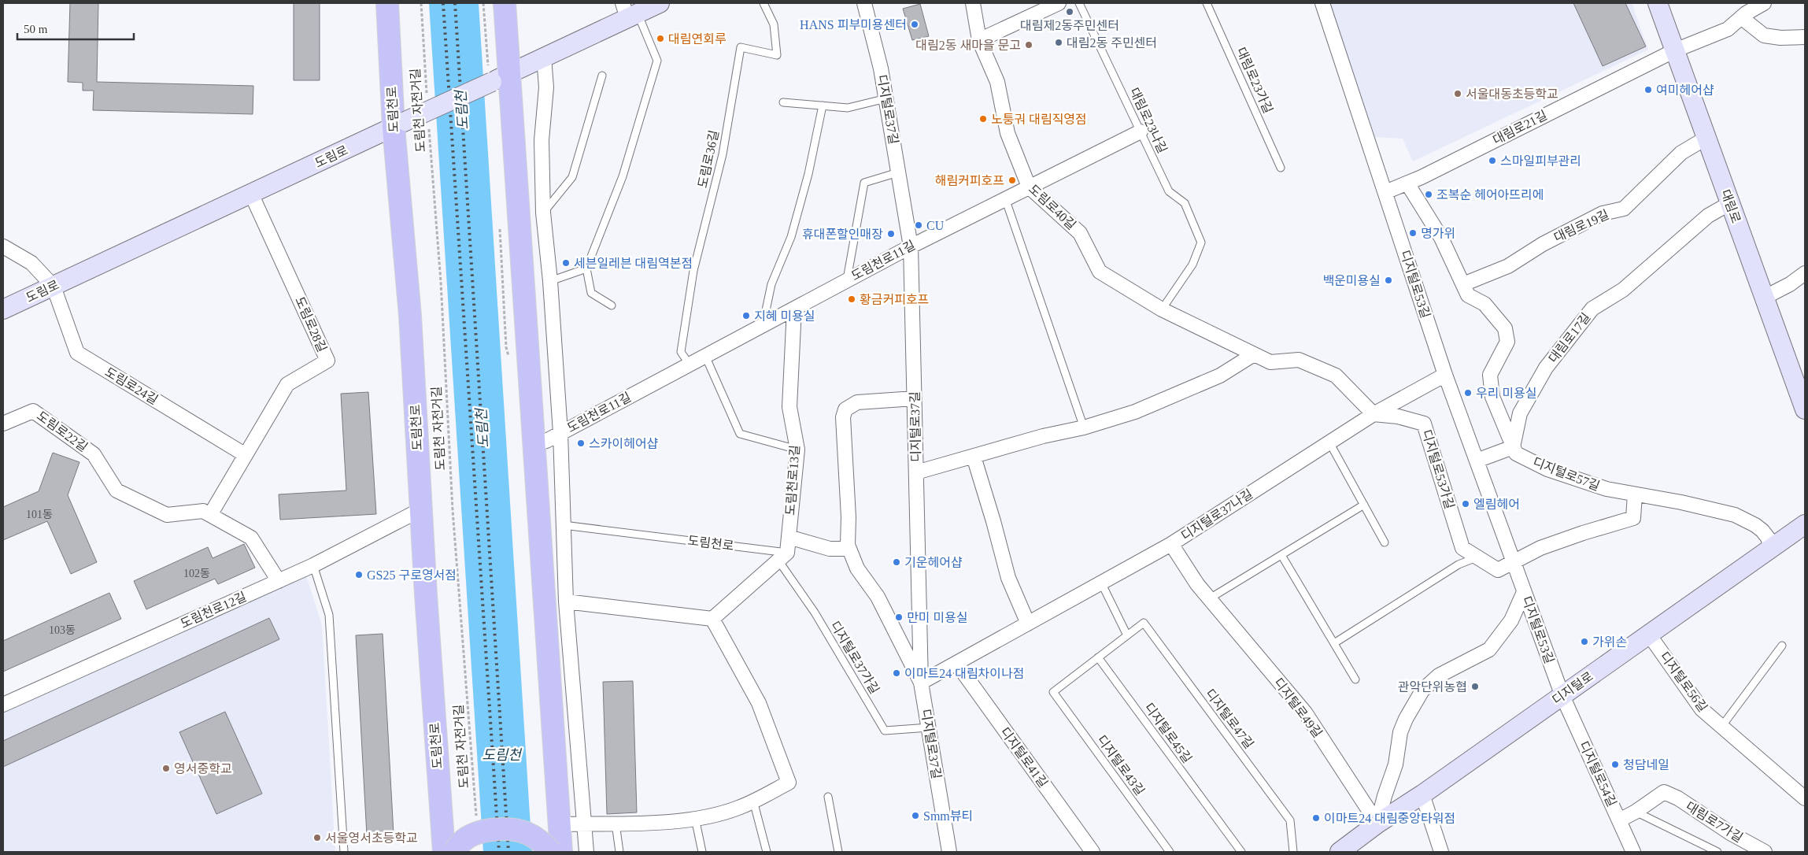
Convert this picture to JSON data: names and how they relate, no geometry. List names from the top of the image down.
{
  "streets": {
    "main road": ["도림천로"],
    "street": [
      "디지털로37길",
      "대림로21길",
      "도림로",
      "대림로",
      "도림로40길",
      "대림로19길",
      "도림천로11길",
      "디지털로53길",
      "도림로28길",
      "대림로17길",
      "도림로24길",
      "도림로22길",
      "디지털로53가길",
      "디지털로57길",
      "도림천로13길",
      "디지털로37나길",
      "도림천로12길",
      "디지털로56길",
      "디지털로",
      "디지털로49길",
      "디지털로41길",
      "디지털로54길",
      "대림로7가길"
    ],
    "lane": [
      "대림로23가길",
      "대림로23나길",
      "도림로36길",
      "디지털로37가길",
      "디지털로47길",
      "디지털로45길",
      "디지털로43길"
    ],
    "path": ["도림천 자전거길"]
  },
  "crossings": [
    ["도림천로", "도림로"],
    ["도림천로", "도림천로13길"],
    ["도림천로", "도림천로12길"],
    ["도림천로", "디지털로37가길"],
    ["디지털로37길", "도림천로11길"],
    ["디지털로37길", "디지털로37나길"],
    ["디지털로37길", "디지털로37가길"],
    ["대림로23나길", "도림로40길"],
    ["대림로23나길", "도림천로11길"],
    ["대림로21길", "대림로"],
    ["대림로21길", "디지털로53길"],
    ["대림로21길", "디지털로57길"],
    ["도림로", "도림로28길"],
    ["도림로", "도림로24길"],
    ["도림로36길", "도림천로11길"],
    ["대림로", "대림로19길"],
    ["대림로", "대림로17길"],
    ["도림로40길", "도림천로11길"],
    ["도림로40길", "디지털로53가길"],
    ["도림로40길", "디지털로37나길"],
    ["대림로19길", "디지털로57길"],
    ["도림천로11길", "도림천로13길"],
    ["디지털로53길", "디지털로53가길"],
    ["디지털로53길", "디지털로37나길"],
    ["디지털로53길", "디지털로"],
    ["디지털로53길", "디지털로54길"],
    ["도림로28길", "도림로24길"],
    ["도림로28길", "도림로22길"],
    ["대림로17길", "디지털로57길"],
    ["도림로22길", "도림천로12길"],
    ["디지털로53가길", "디지털로37나길"],
    ["디지털로57길", "디지털로"],
    ["도림천로13길", "디지털로37가길"],
    ["디지털로37나길", "디지털로49길"],
    ["디지털로37나길", "디지털로41길"],
    ["디지털로56길", "디지털로"],
    ["디지털로", "디지털로49길"],
    ["디지털로", "디지털로54길"],
    ["디지털로45길", "디지털로43길"],
    ["디지털로54길", "대림로7가길"]
  ],
  "water": ["도림천"],
  "places": [
    "대림제2동주민센터",
    "HANS 피부미용센터",
    "대림연회루",
    "대림2동 주민센터",
    "대림2동 새마을 문고",
    "여미헤어샵",
    "서울대동초등학교",
    "노퉁궈 대림직영점",
    "스마일피부관리",
    "해림커피호프",
    "조복순 헤어아뜨리에",
    "CU",
    "명가위",
    "휴대폰할인매장",
    "세븐일레븐 대림역본점",
    "백운미용실",
    "황금커피호프",
    "지혜 미용실",
    "우리 미용실",
    "스카이헤어샵",
    "엘림헤어",
    "기운헤어샵",
    "GS25 구로영서점",
    "만미 미용실",
    "가위손",
    "이마트24 대림차이나점",
    "관악단위농협",
    "청담네일",
    "영서중학교",
    "Smm뷰티",
    "이마트24 대림중앙타워점",
    "서울영서초등학교"
  ],
  "house_numbers": ["101동", "102동", "103동"],
  "scale_bar": "50 m"
}
